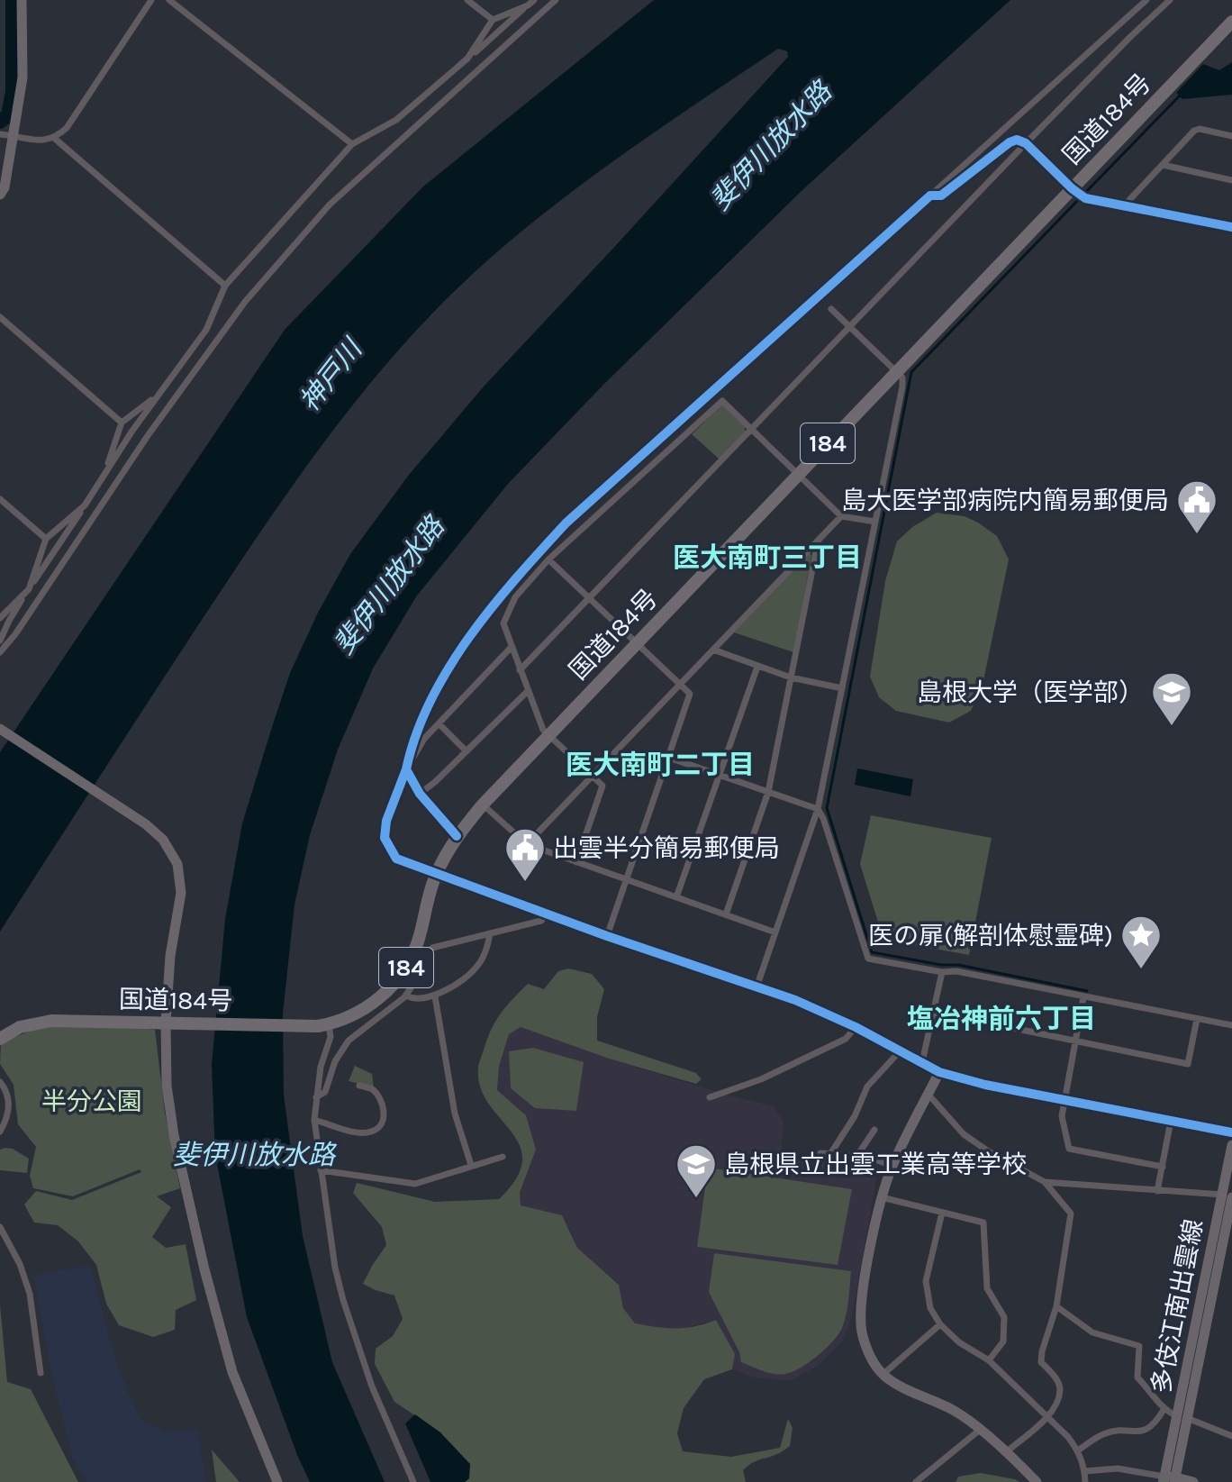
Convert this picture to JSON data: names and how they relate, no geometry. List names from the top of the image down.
{
  "streets": {
    "highway": ["国道184号", "184"],
    "street": ["多伎江南出雲線"]
  },
  "districts": ["医大南町三丁目", "医大南町二丁目", "塩冶神前六丁目"],
  "water": ["斐伊川放水路", "神戸川"],
  "parks": ["半分公園"],
  "places": {
    "public building": ["島大医学部病院内簡易郵便局", "出雲半分簡易郵便局"],
    "school or university": ["島根大学（医学部）", "島根県立出雲工業高等学校"],
    "place": ["医の扉(解剖体慰霊碑)"]
  }
}
